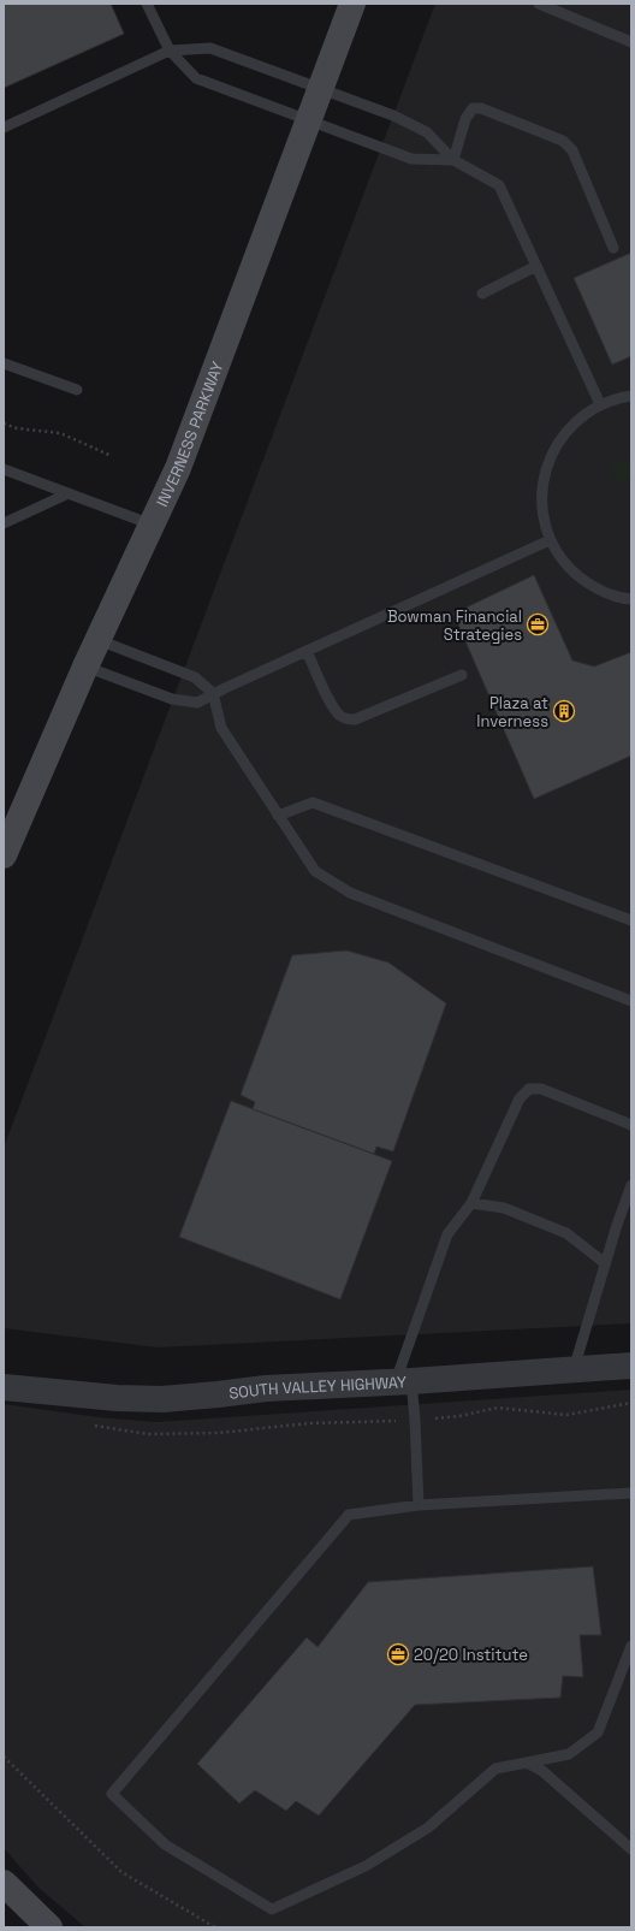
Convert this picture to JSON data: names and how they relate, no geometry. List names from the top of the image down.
{
  "streets": {
    "main road": ["INVERNESS PARKWAY"],
    "street": ["SOUTH VALLEY HIGHWAY"]
  },
  "places": {
    "office": ["Bowman Financial Strategies", "20/20 Institute"],
    "building": ["Plaza at Inverness"]
  }
}
